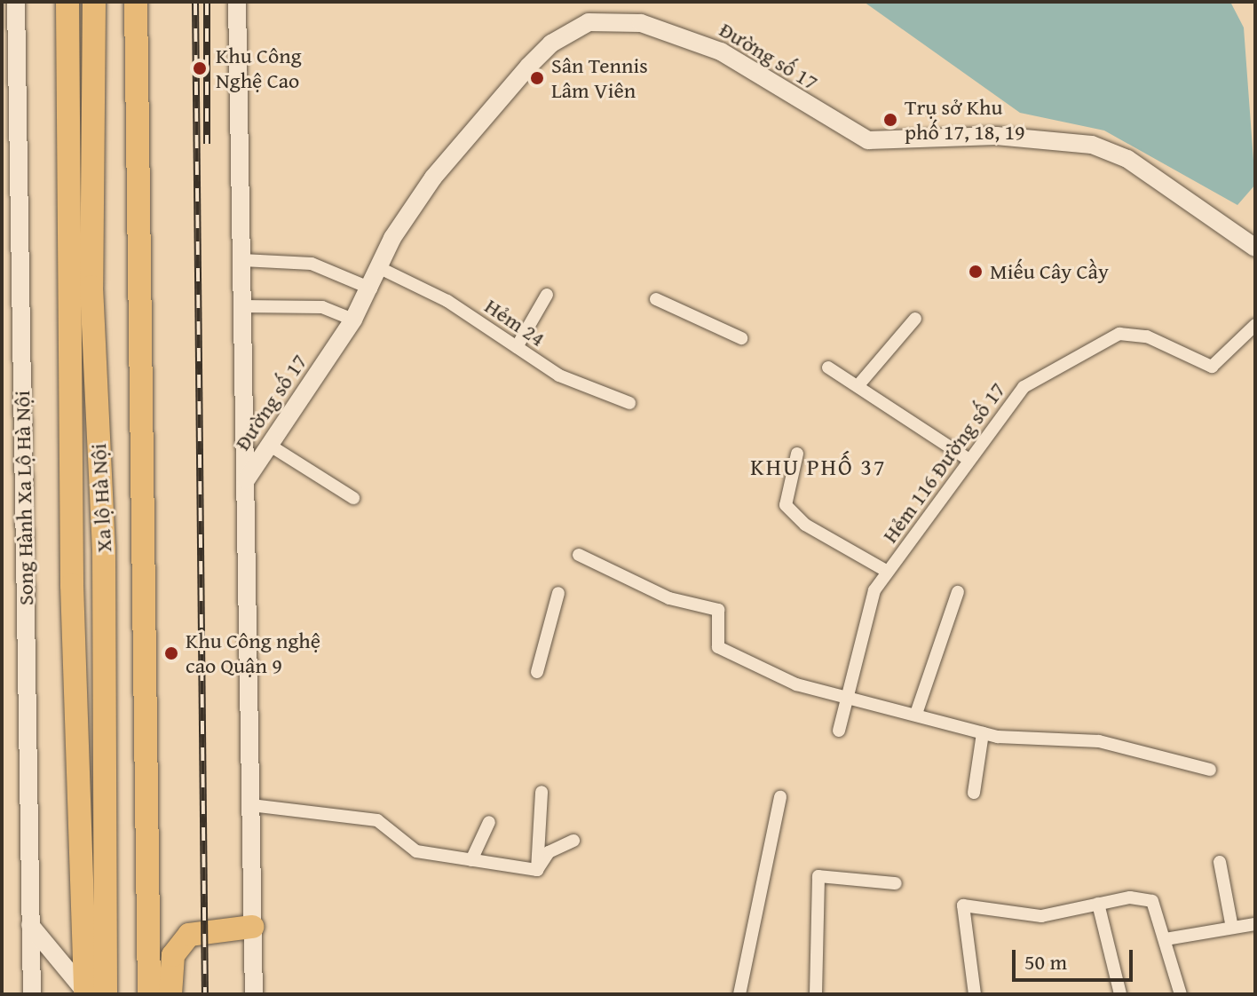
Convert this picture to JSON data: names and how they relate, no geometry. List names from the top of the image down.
{
  "streets": {
    "highway": ["Xa lộ Hà Nội"],
    "main road": ["Đường số 17", "Song Hành Xa Lộ Hà Nội"],
    "street": ["Hẻm 24", "Hẻm 116 Đường số 17"]
  },
  "crossings": [
    ["Đường số 17", "Hẻm 24"]
  ],
  "districts": ["KHU PHỐ 37"],
  "places": [
    "Khu Công Nghệ Cao",
    "Sân Tennis Lâm Viên",
    "Trụ sở Khu phố 17, 18, 19",
    "Miếu Cây Cầy",
    "Khu Công nghệ cao Quận 9"
  ],
  "scale_bar": "50 m"
}
